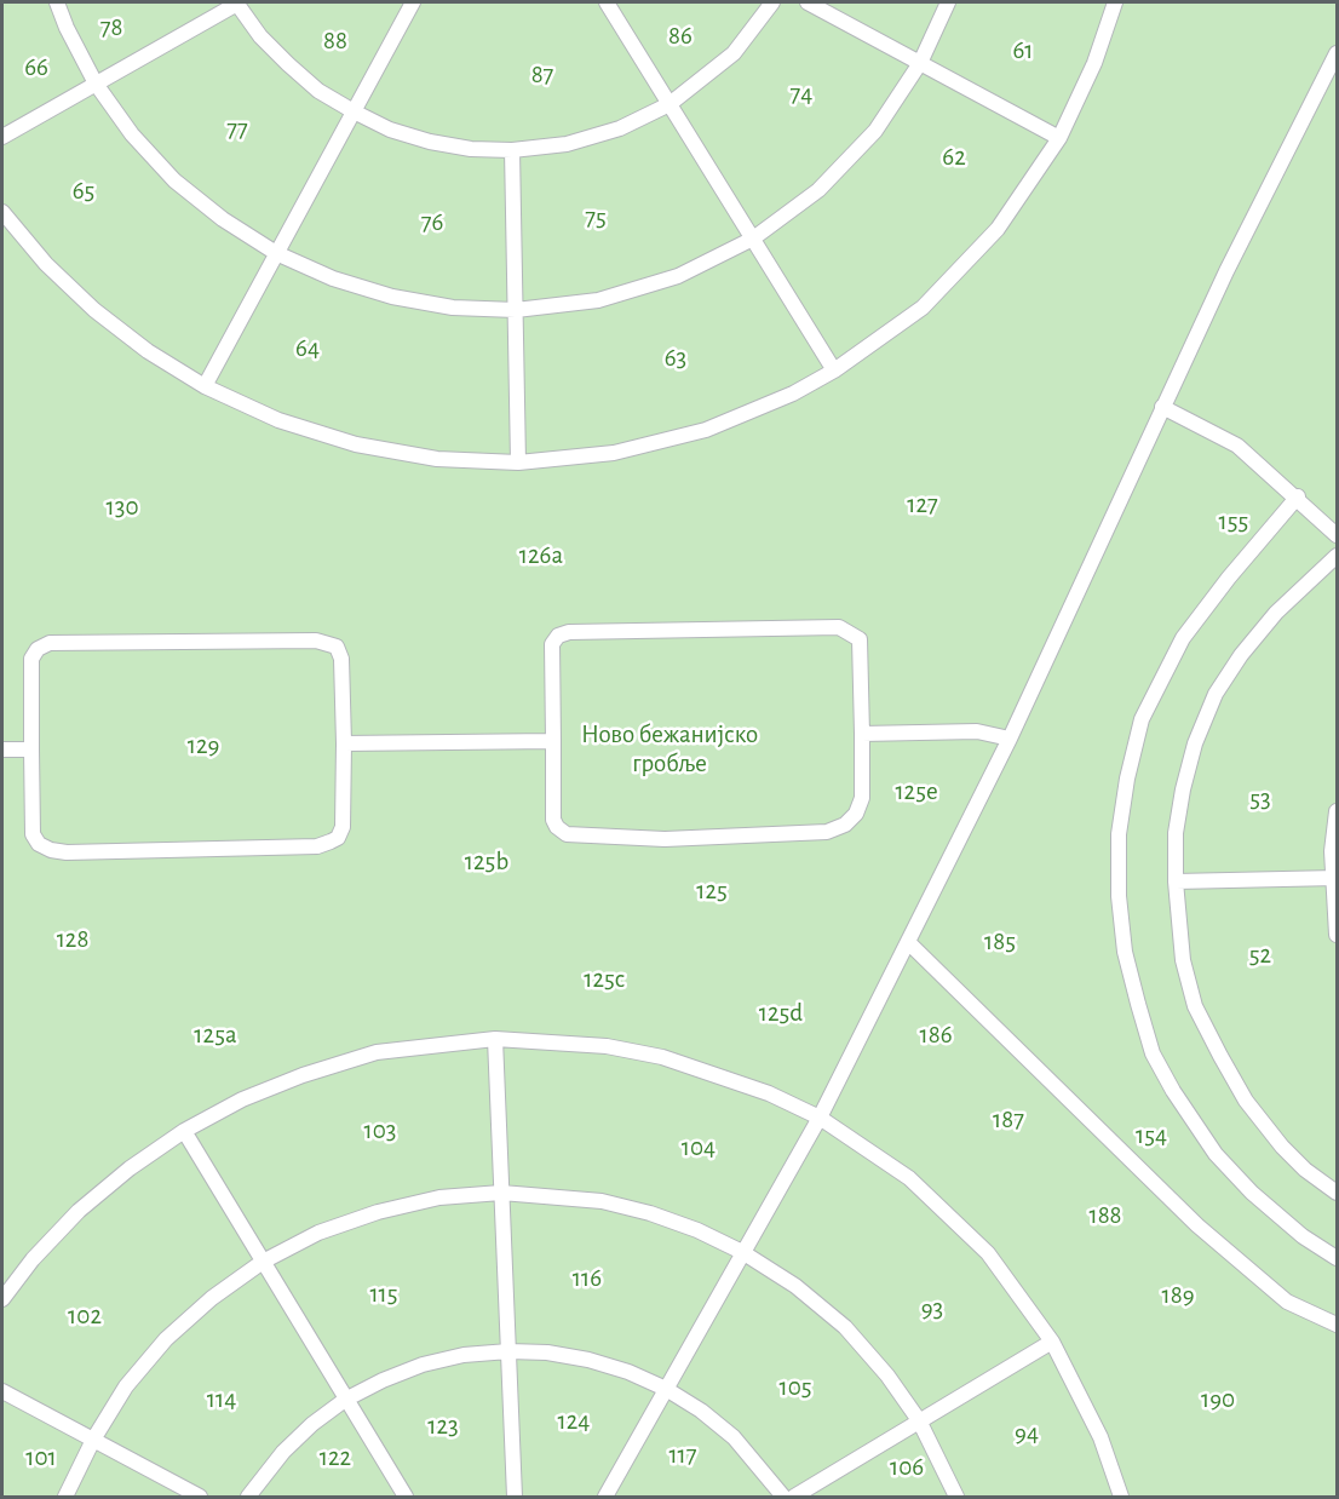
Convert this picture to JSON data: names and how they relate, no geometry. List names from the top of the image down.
{
  "parks": [
    "78",
    "86",
    "88",
    "61",
    "66",
    "87",
    "74",
    "77",
    "62",
    "65",
    "75",
    "76",
    "64",
    "63",
    "127",
    "130",
    "155",
    "126a",
    "Ново бежанијско гробље",
    "129",
    "125e",
    "53",
    "125b",
    "125",
    "128",
    "185",
    "52",
    "125c",
    "125d",
    "125a",
    "186",
    "187",
    "103",
    "154",
    "104",
    "188",
    "116",
    "115",
    "189",
    "93",
    "102",
    "105",
    "114",
    "190",
    "124",
    "123",
    "94",
    "117",
    "101",
    "122",
    "106"
  ]
}
